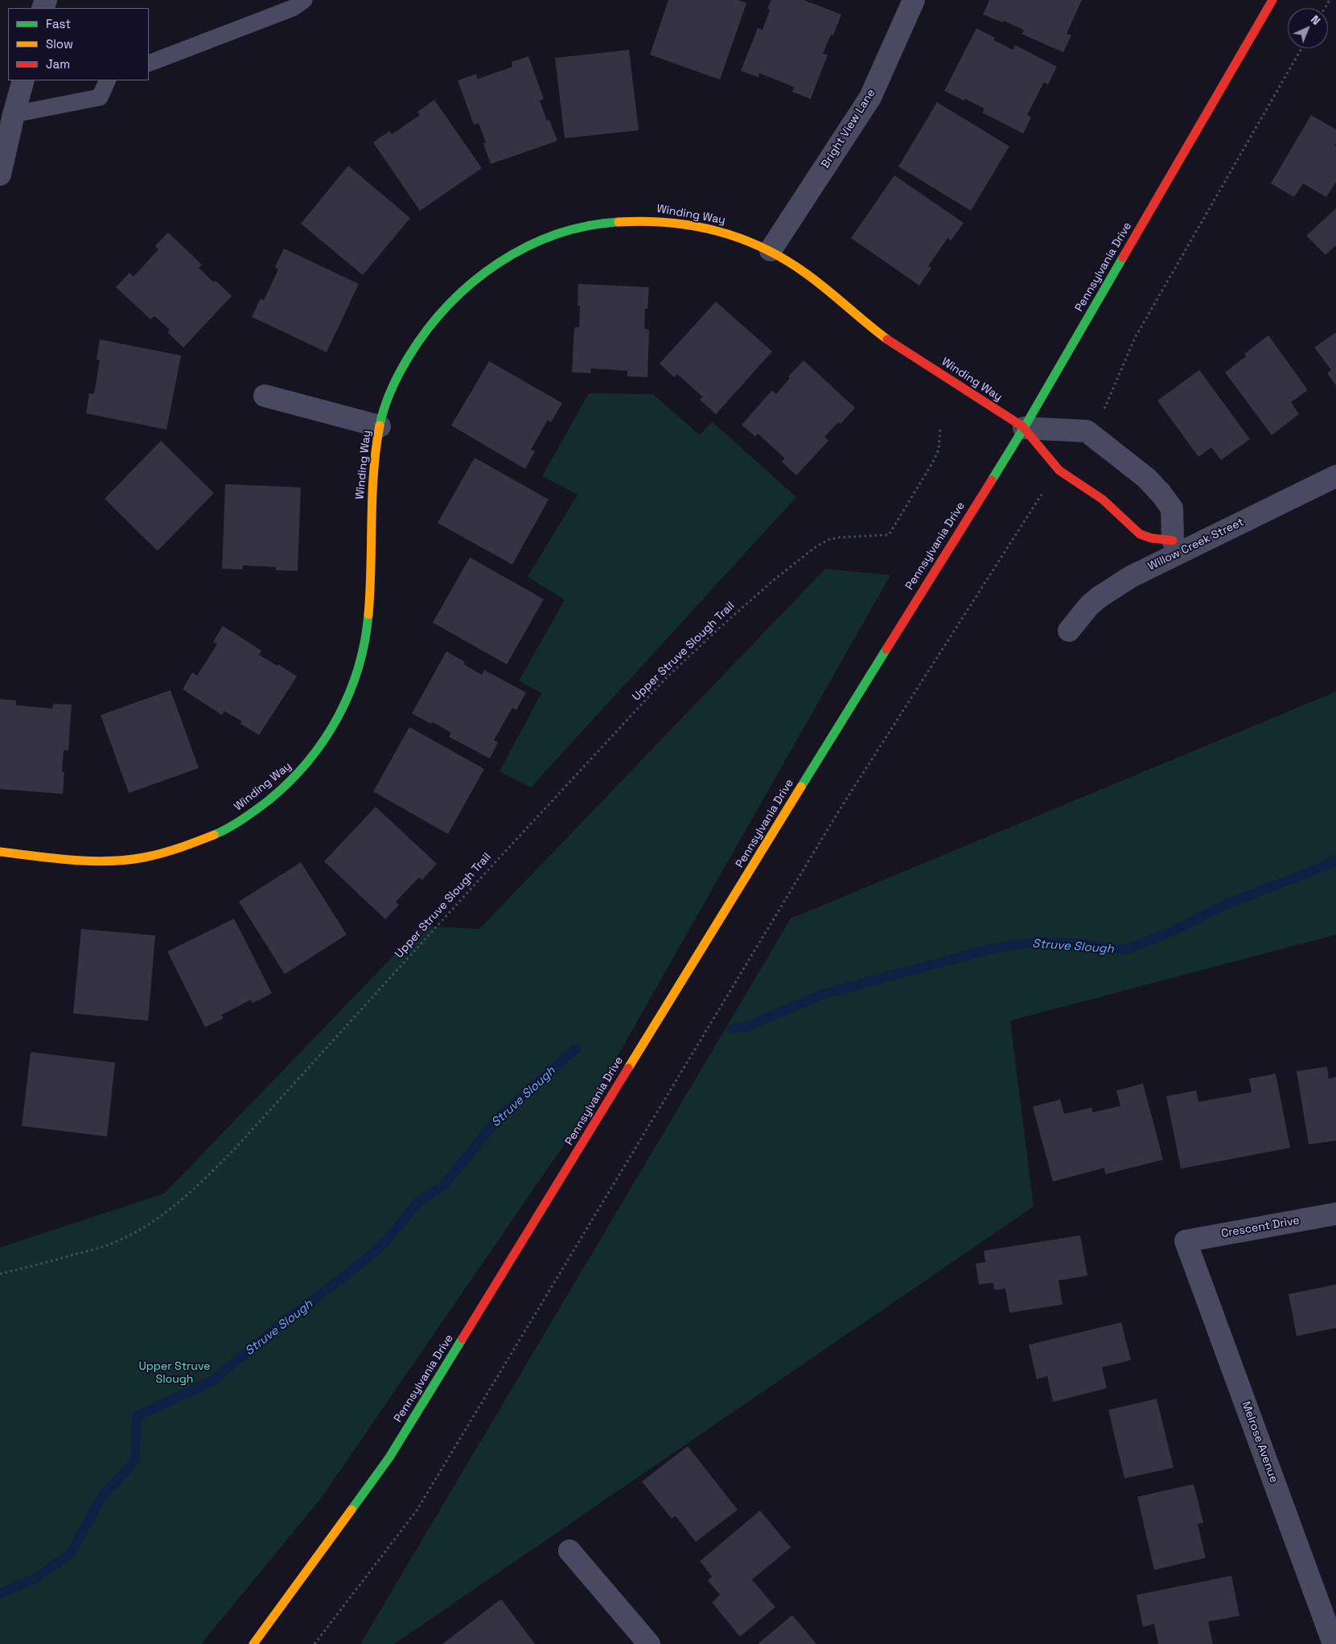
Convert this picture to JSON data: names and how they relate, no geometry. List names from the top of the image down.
{
  "streets": {
    "street": [
      "Bright View Lane",
      "Winding Way",
      "Pennsylvania Drive",
      "Willow Creek Street",
      "Crescent Drive",
      "Melrose Avenue"
    ],
    "path": ["Upper Struve Slough Trail"]
  },
  "crossings": [
    ["Bright View Lane", "Winding Way"],
    ["Winding Way", "Pennsylvania Drive"],
    ["Winding Way", "Willow Creek Street"],
    ["Pennsylvania Drive", "Willow Creek Street"],
    ["Crescent Drive", "Melrose Avenue"]
  ],
  "water": ["Struve Slough"],
  "parks": ["Upper Struve Slough"],
  "legend": ["Fast", "Slow", "Jam"],
  "north": "top right"
}
